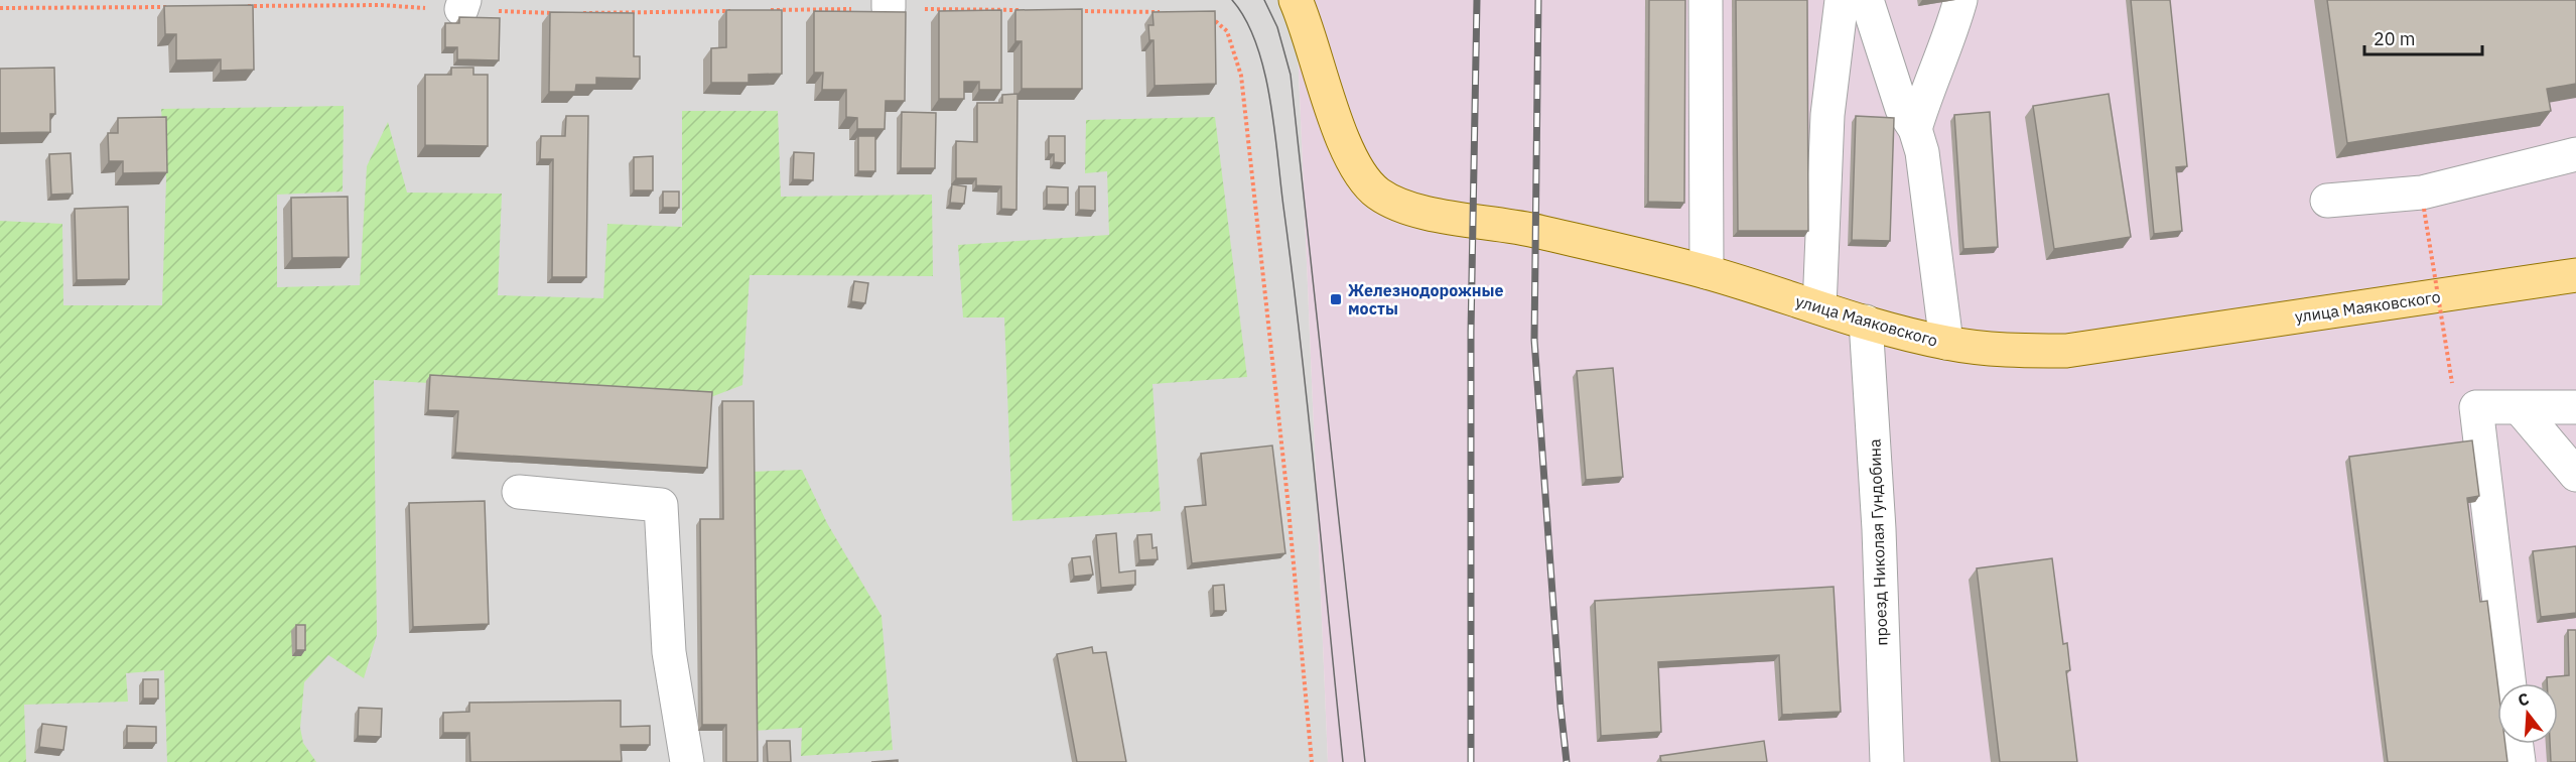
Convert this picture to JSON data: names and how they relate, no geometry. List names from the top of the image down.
{
  "streets": {
    "main road": ["улица Маяковского"],
    "street": ["проезд Николая Гундобина"]
  },
  "crossings": [
    ["улица Маяковского", "проезд Николая Гундобина"]
  ],
  "places": {
    "transit": ["Железнодорожные мосты"]
  },
  "scale_bar": "20 m",
  "north": "top"
}
